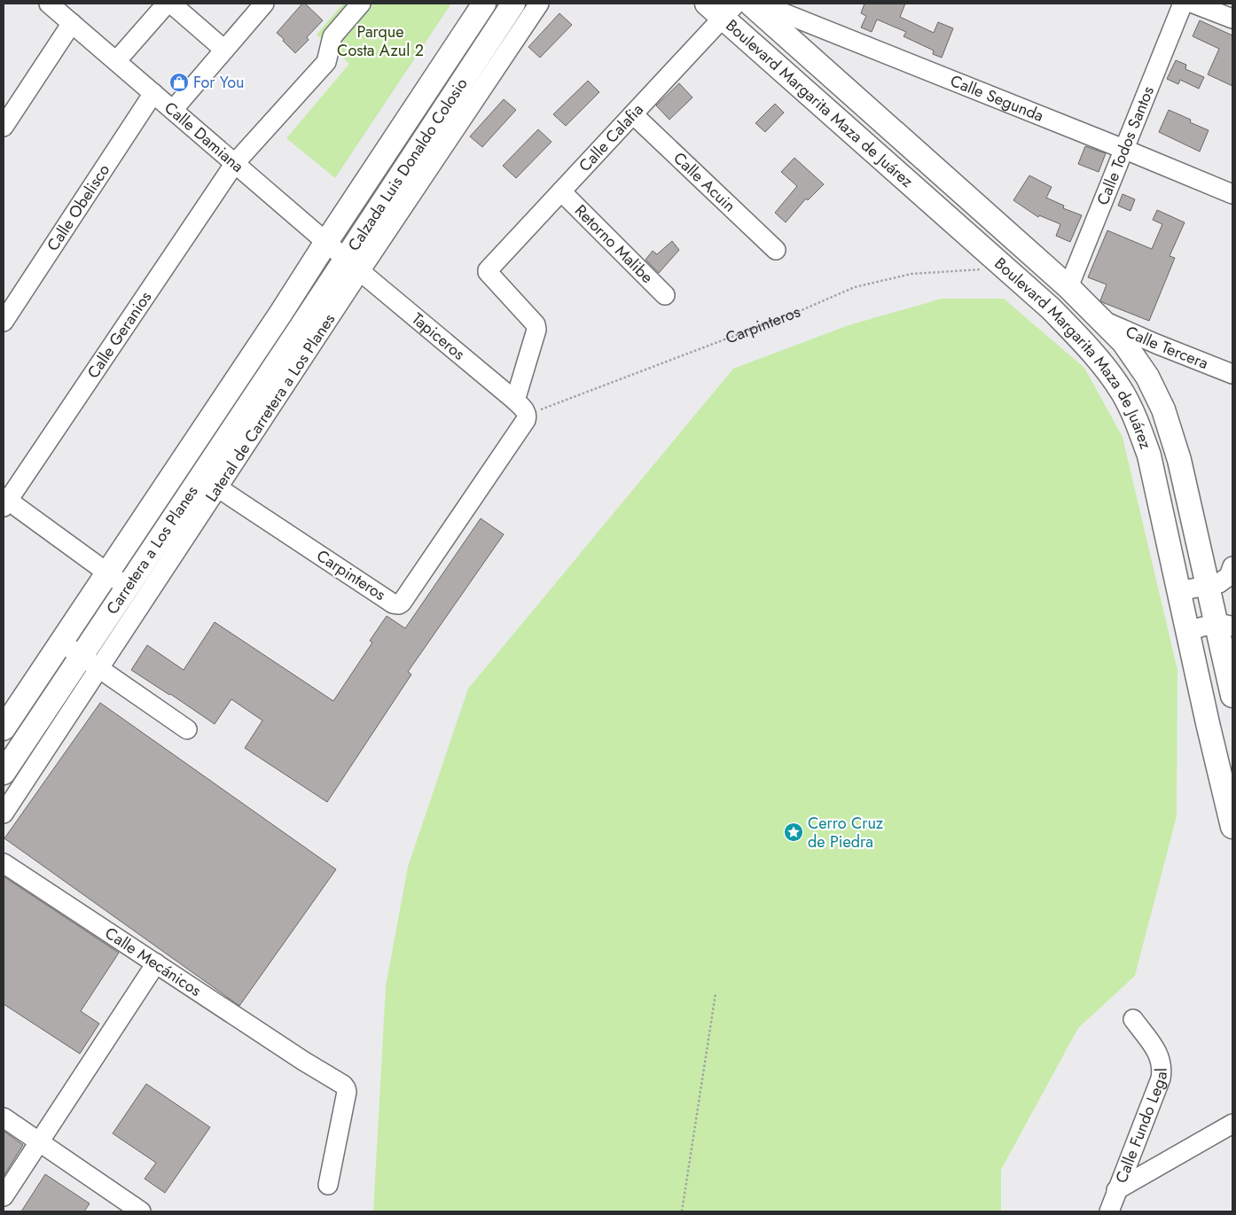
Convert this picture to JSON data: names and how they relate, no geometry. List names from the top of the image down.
{
  "streets": {
    "main road": ["Boulevard Margarita Maza de Juárez", "Calzada Luis Donaldo Colosio", "Carretera a Los Planes"],
    "street": [
      "Calle Segunda",
      "Calle Damiana",
      "Calle Calafia",
      "Calle Todos Santos",
      "Calle Acuin",
      "Calle Obelisco",
      "Retorno Malibe",
      "Carpinteros",
      "Calle Geranios",
      "Tapiceros",
      "Calle Tercera",
      "Lateral de Carretera a Los Planes",
      "Calle Mecánicos",
      "Calle Fundo Legal"
    ]
  },
  "crossings": [
    ["Calle Segunda", "Calle Todos Santos"],
    ["Boulevard Margarita Maza de Juárez", "Calle Calafia"],
    ["Boulevard Margarita Maza de Juárez", "Calle Todos Santos"],
    ["Boulevard Margarita Maza de Juárez", "Carpinteros"],
    ["Boulevard Margarita Maza de Juárez", "Calle Tercera"],
    ["Calle Damiana", "Calzada Luis Donaldo Colosio"],
    ["Calle Damiana", "Calle Obelisco"],
    ["Calle Damiana", "Calle Geranios"],
    ["Calle Damiana", "Tapiceros"],
    ["Calle Damiana", "Lateral de Carretera a Los Planes"],
    ["Calle Calafia", "Calle Acuin"],
    ["Calle Calafia", "Retorno Malibe"],
    ["Calle Calafia", "Tapiceros"],
    ["Calzada Luis Donaldo Colosio", "Tapiceros"],
    ["Calzada Luis Donaldo Colosio", "Lateral de Carretera a Los Planes"],
    ["Calzada Luis Donaldo Colosio", "Carretera a Los Planes"],
    ["Carpinteros", "Lateral de Carretera a Los Planes"],
    ["Carpinteros", "Carretera a Los Planes"],
    ["Tapiceros", "Lateral de Carretera a Los Planes"],
    ["Lateral de Carretera a Los Planes", "Carretera a Los Planes"]
  ],
  "parks": ["Parque Costa Azul 2"],
  "places": {
    "shop": ["For You"],
    "place": ["Cerro Cruz de Piedra"]
  }
}
